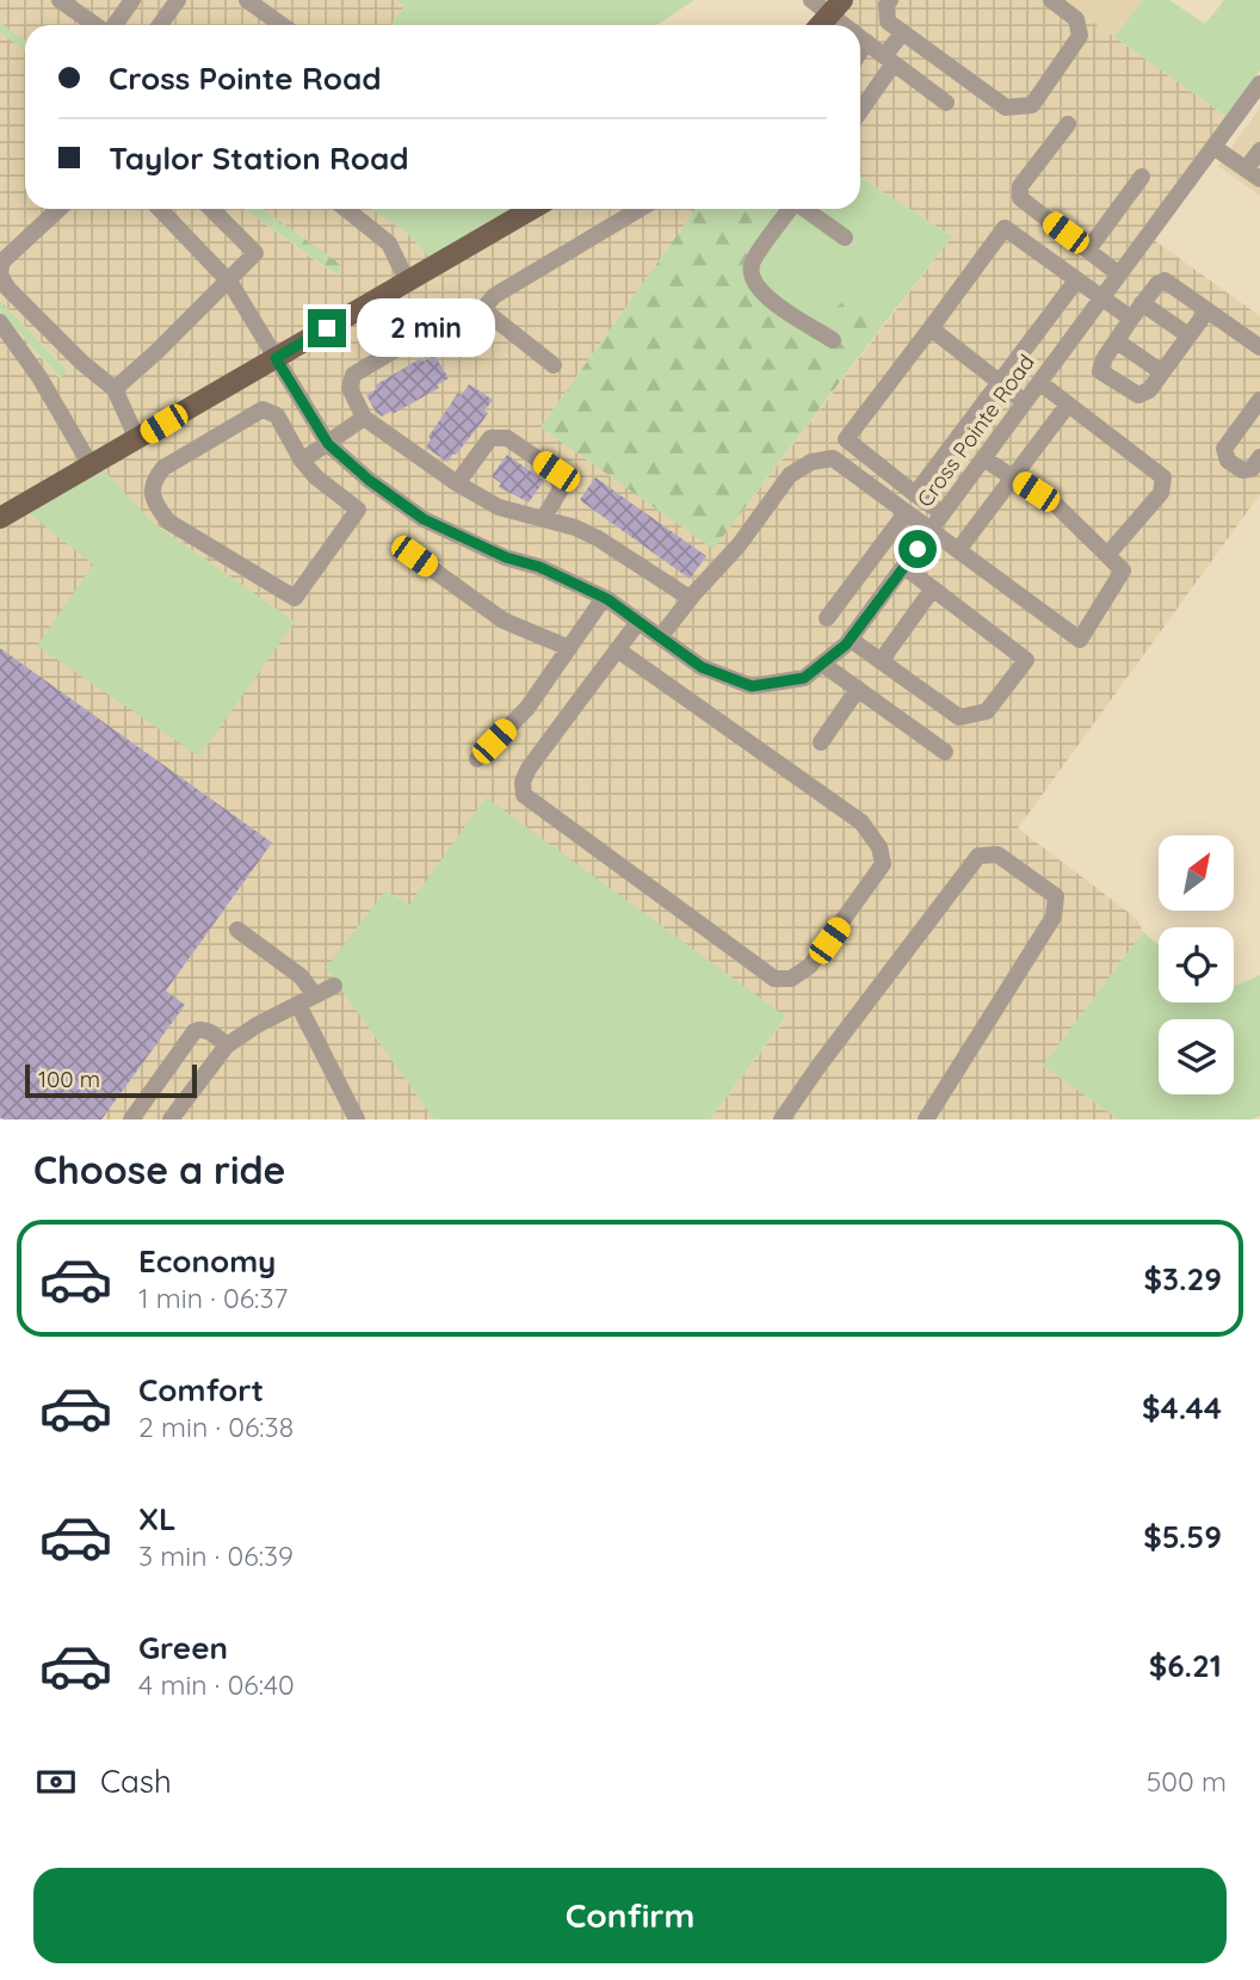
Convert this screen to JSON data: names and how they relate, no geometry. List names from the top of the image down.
{
  "streets": {
    "street": ["Cross Pointe Road"]
  },
  "scale_bar": "100 m",
  "north": "top right",
  "page": {
    "banner": ["Cross Pointe Road", "Taylor Station Road"],
    "bubble": "2 min",
    "scale": "100 m",
    "heading": "Choose a ride",
    "list": [
      {
        "name": "Economy",
        "note": "1 min · 06:37",
        "value": "$3.29"
      },
      {
        "name": "Comfort",
        "note": "2 min · 06:38",
        "value": "$4.44"
      },
      {
        "name": "XL",
        "note": "3 min · 06:39",
        "value": "$5.59"
      },
      {
        "name": "Green",
        "note": "4 min · 06:40",
        "value": "$6.21"
      }
    ],
    "pay": ["Cash", "500 m"],
    "buttons": "Confirm"
  }
}
